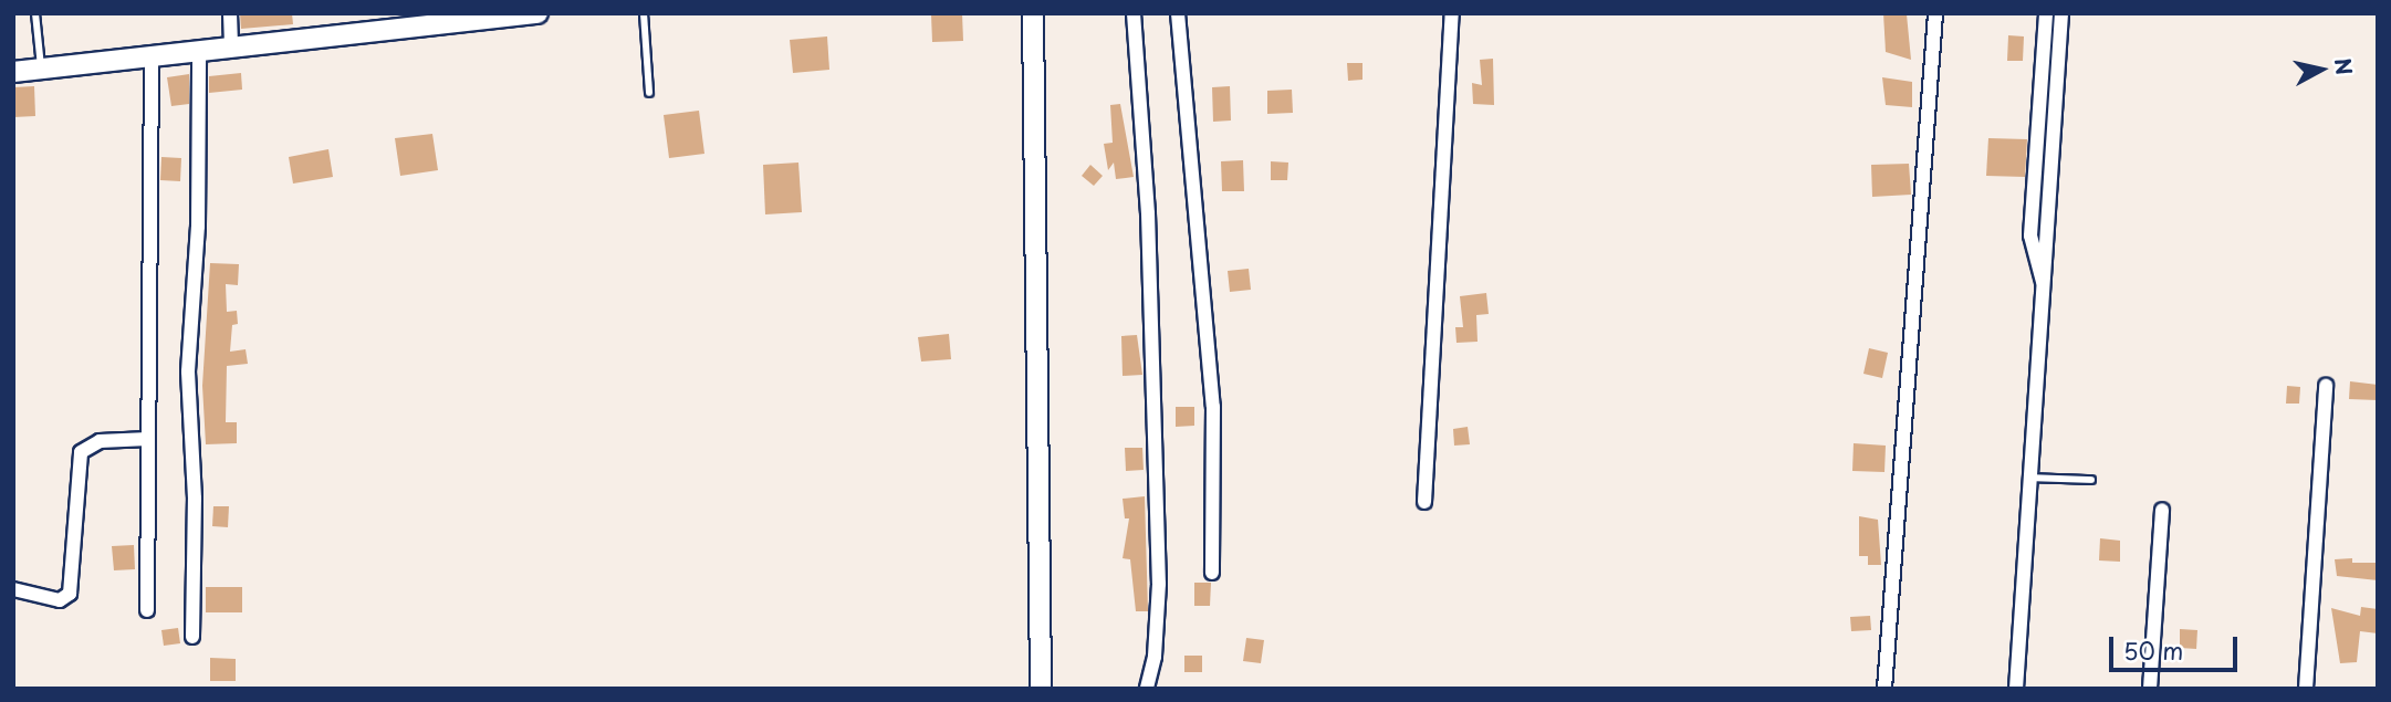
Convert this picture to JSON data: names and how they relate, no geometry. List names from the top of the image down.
{
  "scale_bar": "50 m",
  "north": "right"
}
